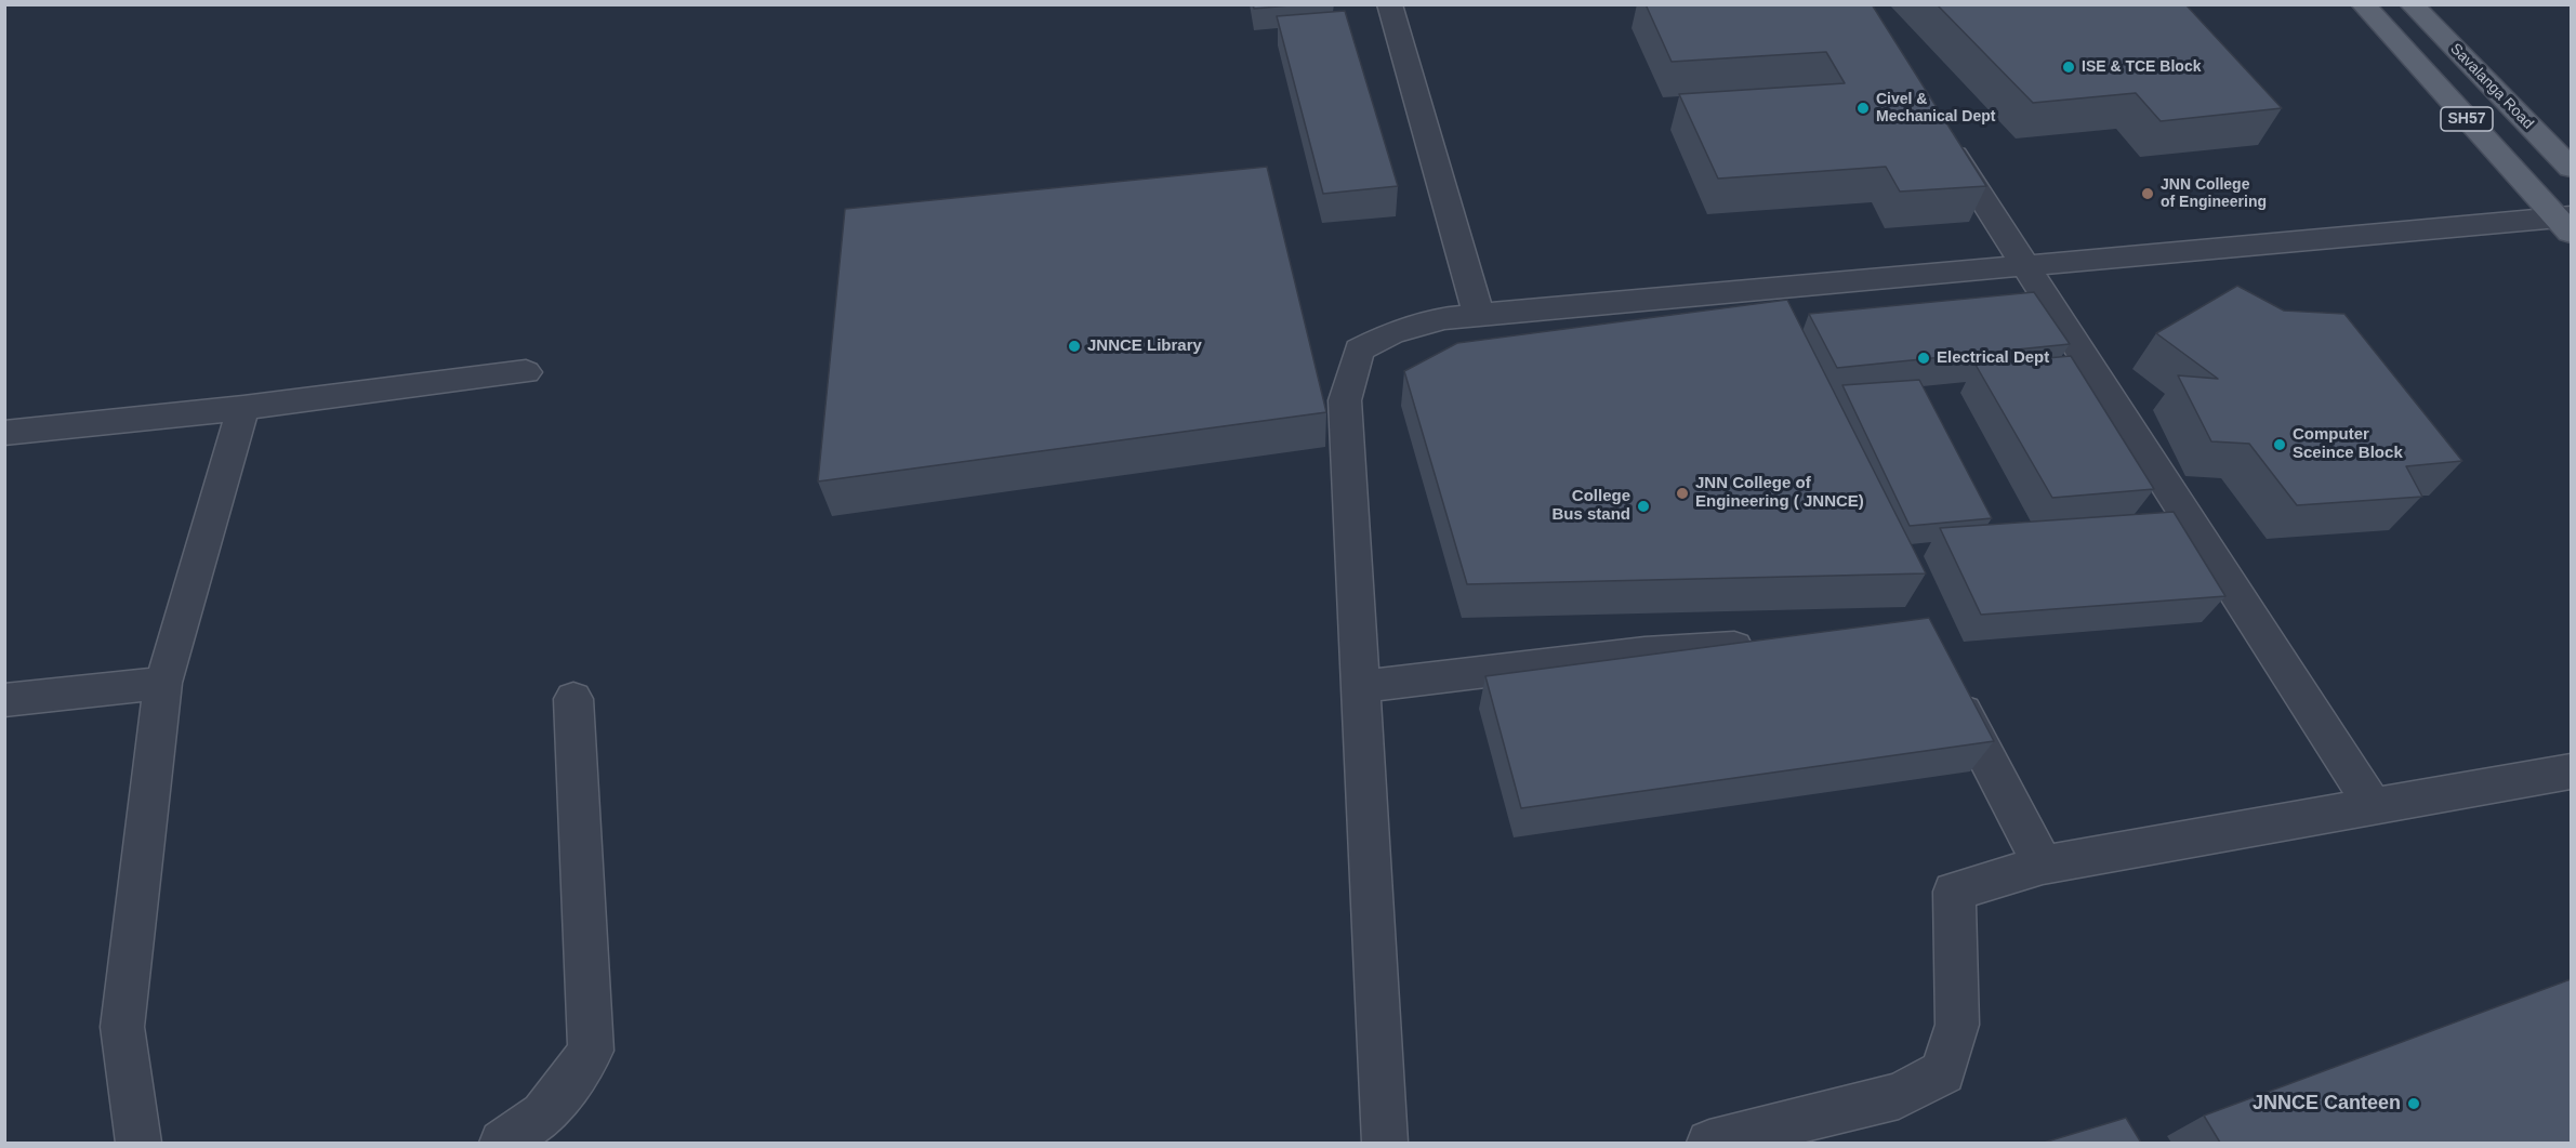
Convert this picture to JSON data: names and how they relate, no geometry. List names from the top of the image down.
{
  "streets": {
    "main road": ["Savalanga Road", "SH57"]
  },
  "places": [
    "ISE & TCE Block",
    "Civel & Mechanical Dept",
    "JNN College of Engineering",
    "JNNCE Library",
    "Electrical Dept",
    "Computer Sceince Block",
    "JNN College of Engineering ( JNNCE)",
    "College Bus stand",
    "JNNCE Canteen"
  ]
}
